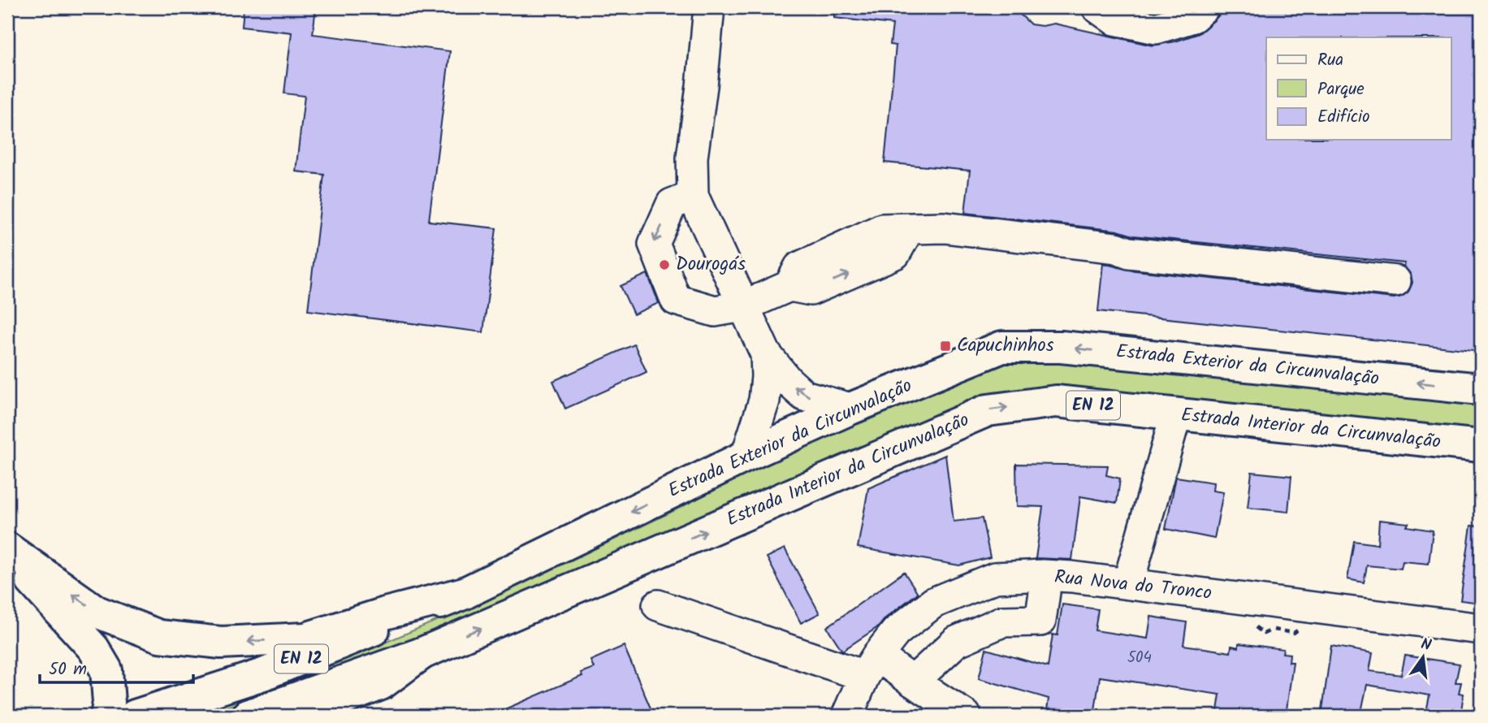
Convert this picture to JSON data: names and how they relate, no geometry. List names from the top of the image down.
{
  "streets": {
    "main road": ["Estrada Exterior da Circunvalação", "EN 12", "Estrada Interior da Circunvalação"],
    "street": ["Rua Nova do Tronco"]
  },
  "one_way": ["Estrada Exterior da Circunvalação", "Estrada Interior da Circunvalação"],
  "places": {
    "other": ["Dourogás"],
    "transit": ["Capuchinhos"]
  },
  "house_numbers": ["504"],
  "legend": ["Rua", "Parque", "Edifício"],
  "scale_bar": "50 m",
  "north": "top"
}
